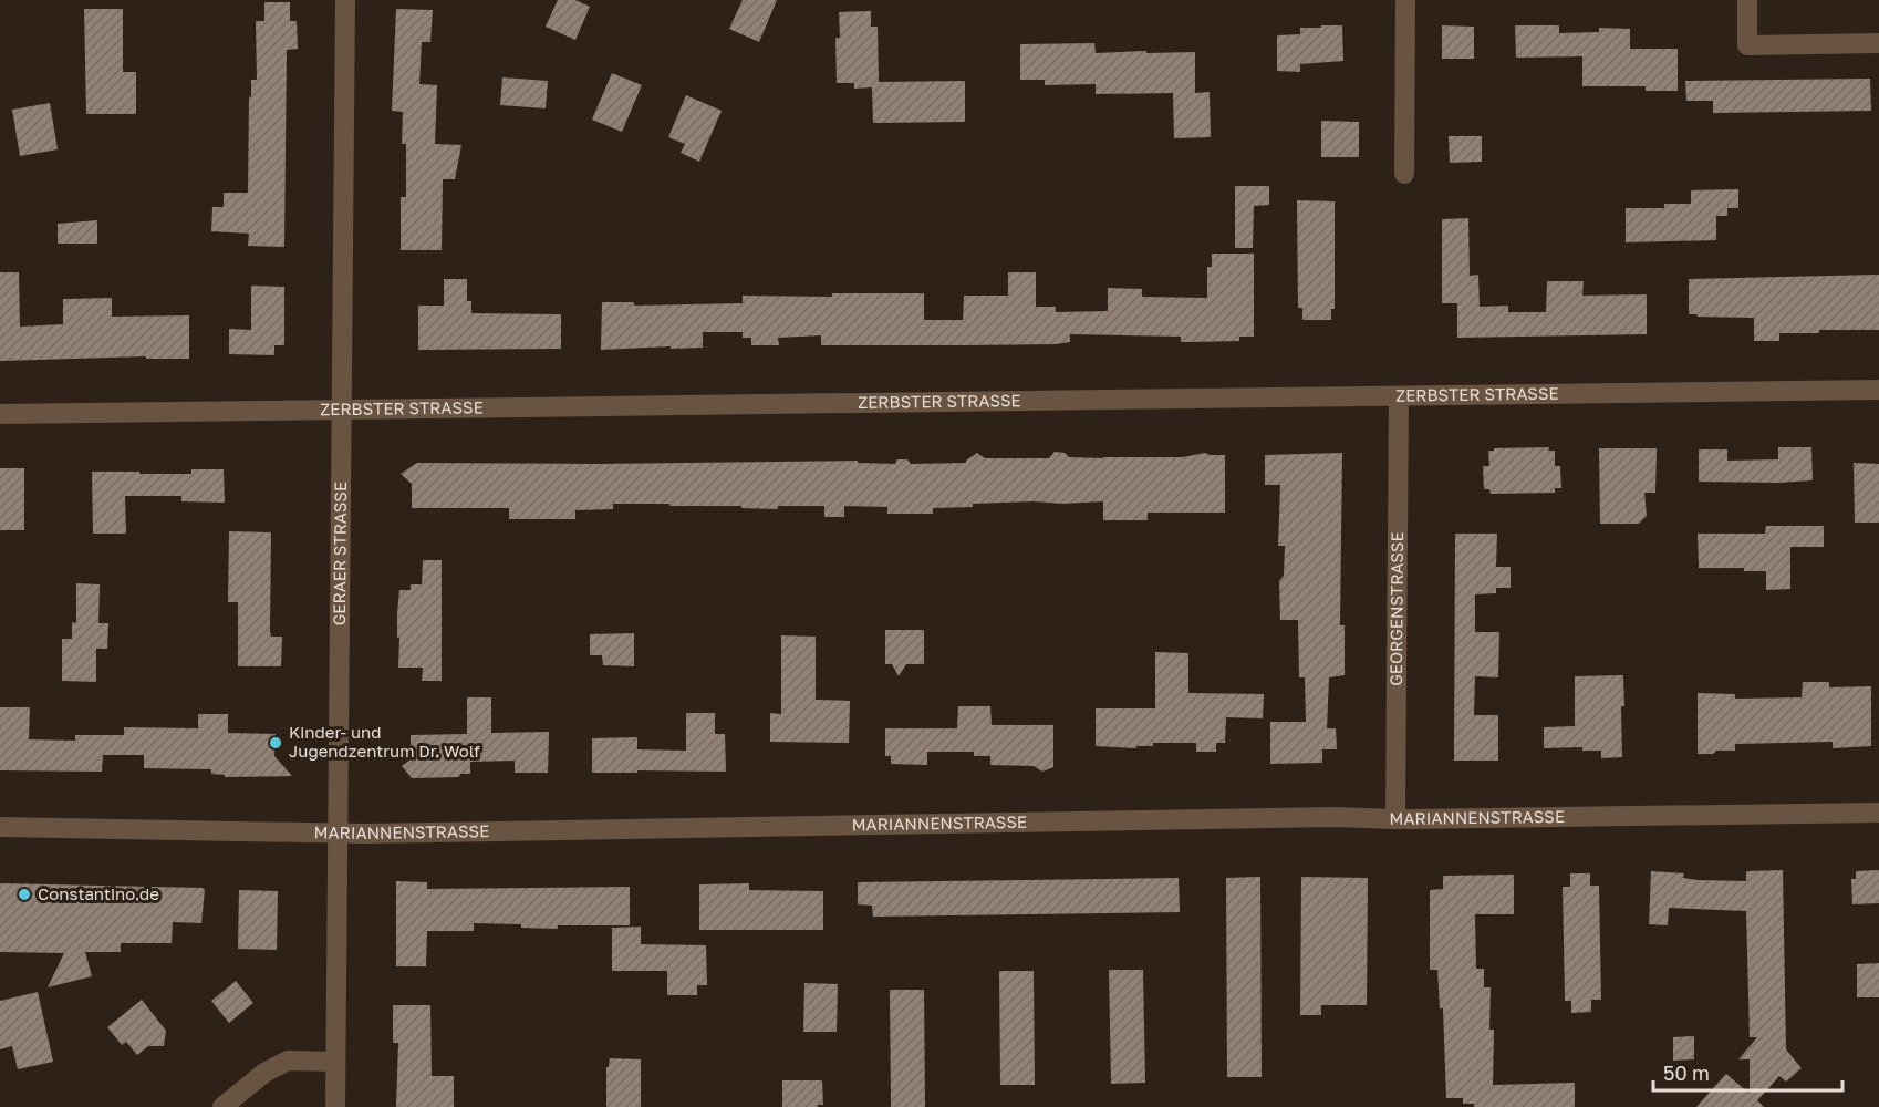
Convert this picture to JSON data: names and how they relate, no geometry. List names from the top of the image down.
{
  "streets": {
    "street": [
      "ZERBSTER STRASSE",
      "GERAER STRASSE",
      "GEORGENSTRASSE",
      "MARIANNENSTRASSE"
    ]
  },
  "crossings": [
    ["ZERBSTER STRASSE", "GERAER STRASSE"],
    ["ZERBSTER STRASSE", "GEORGENSTRASSE"],
    ["GERAER STRASSE", "MARIANNENSTRASSE"],
    ["GEORGENSTRASSE", "MARIANNENSTRASSE"]
  ],
  "places": ["Kinder- und Jugendzentrum Dr. Wolf", "Constantino.de"],
  "scale_bar": "50 m"
}
